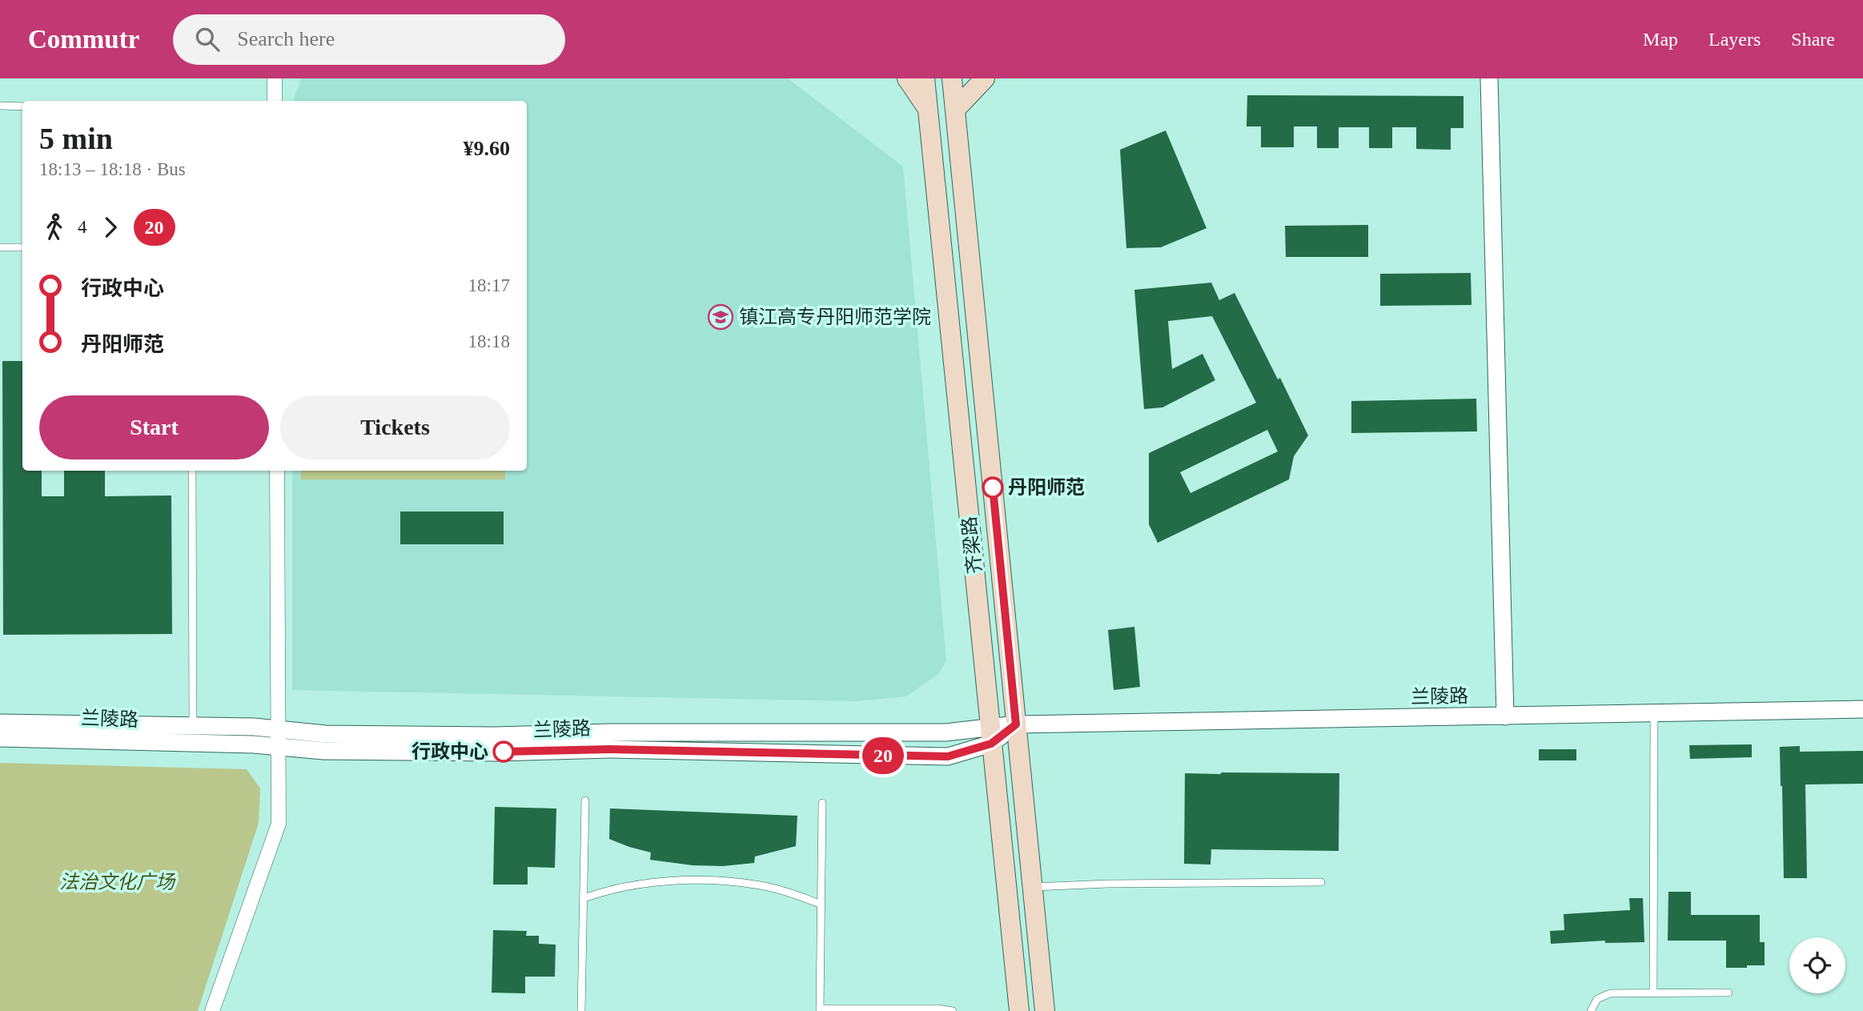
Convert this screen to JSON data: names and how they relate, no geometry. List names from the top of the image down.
{
  "streets": {
    "main road": ["齐梁路"],
    "street": ["兰陵路"]
  },
  "crossings": [
    ["齐梁路", "兰陵路"]
  ],
  "parks": ["法治文化广场"],
  "places": {
    "school or university": ["镇江高专丹阳师范学院"],
    "other": ["丹阳师范", "行政中心"]
  },
  "lines": ["bus line 20"],
  "page": {
    "header": "Commutr",
    "search": "Search here",
    "nav": ["Map", "Layers", "Share"],
    "on_map": "20",
    "heading": ["5 min", "18:13 – 18:18 · Bus", "¥9.60"],
    "legs": ["4", "20"],
    "list": [
      {
        "name": "行政中心",
        "value": "18:17"
      },
      {
        "name": "丹阳师范",
        "value": "18:18"
      }
    ],
    "buttons": ["Start", "Tickets"]
  }
}
